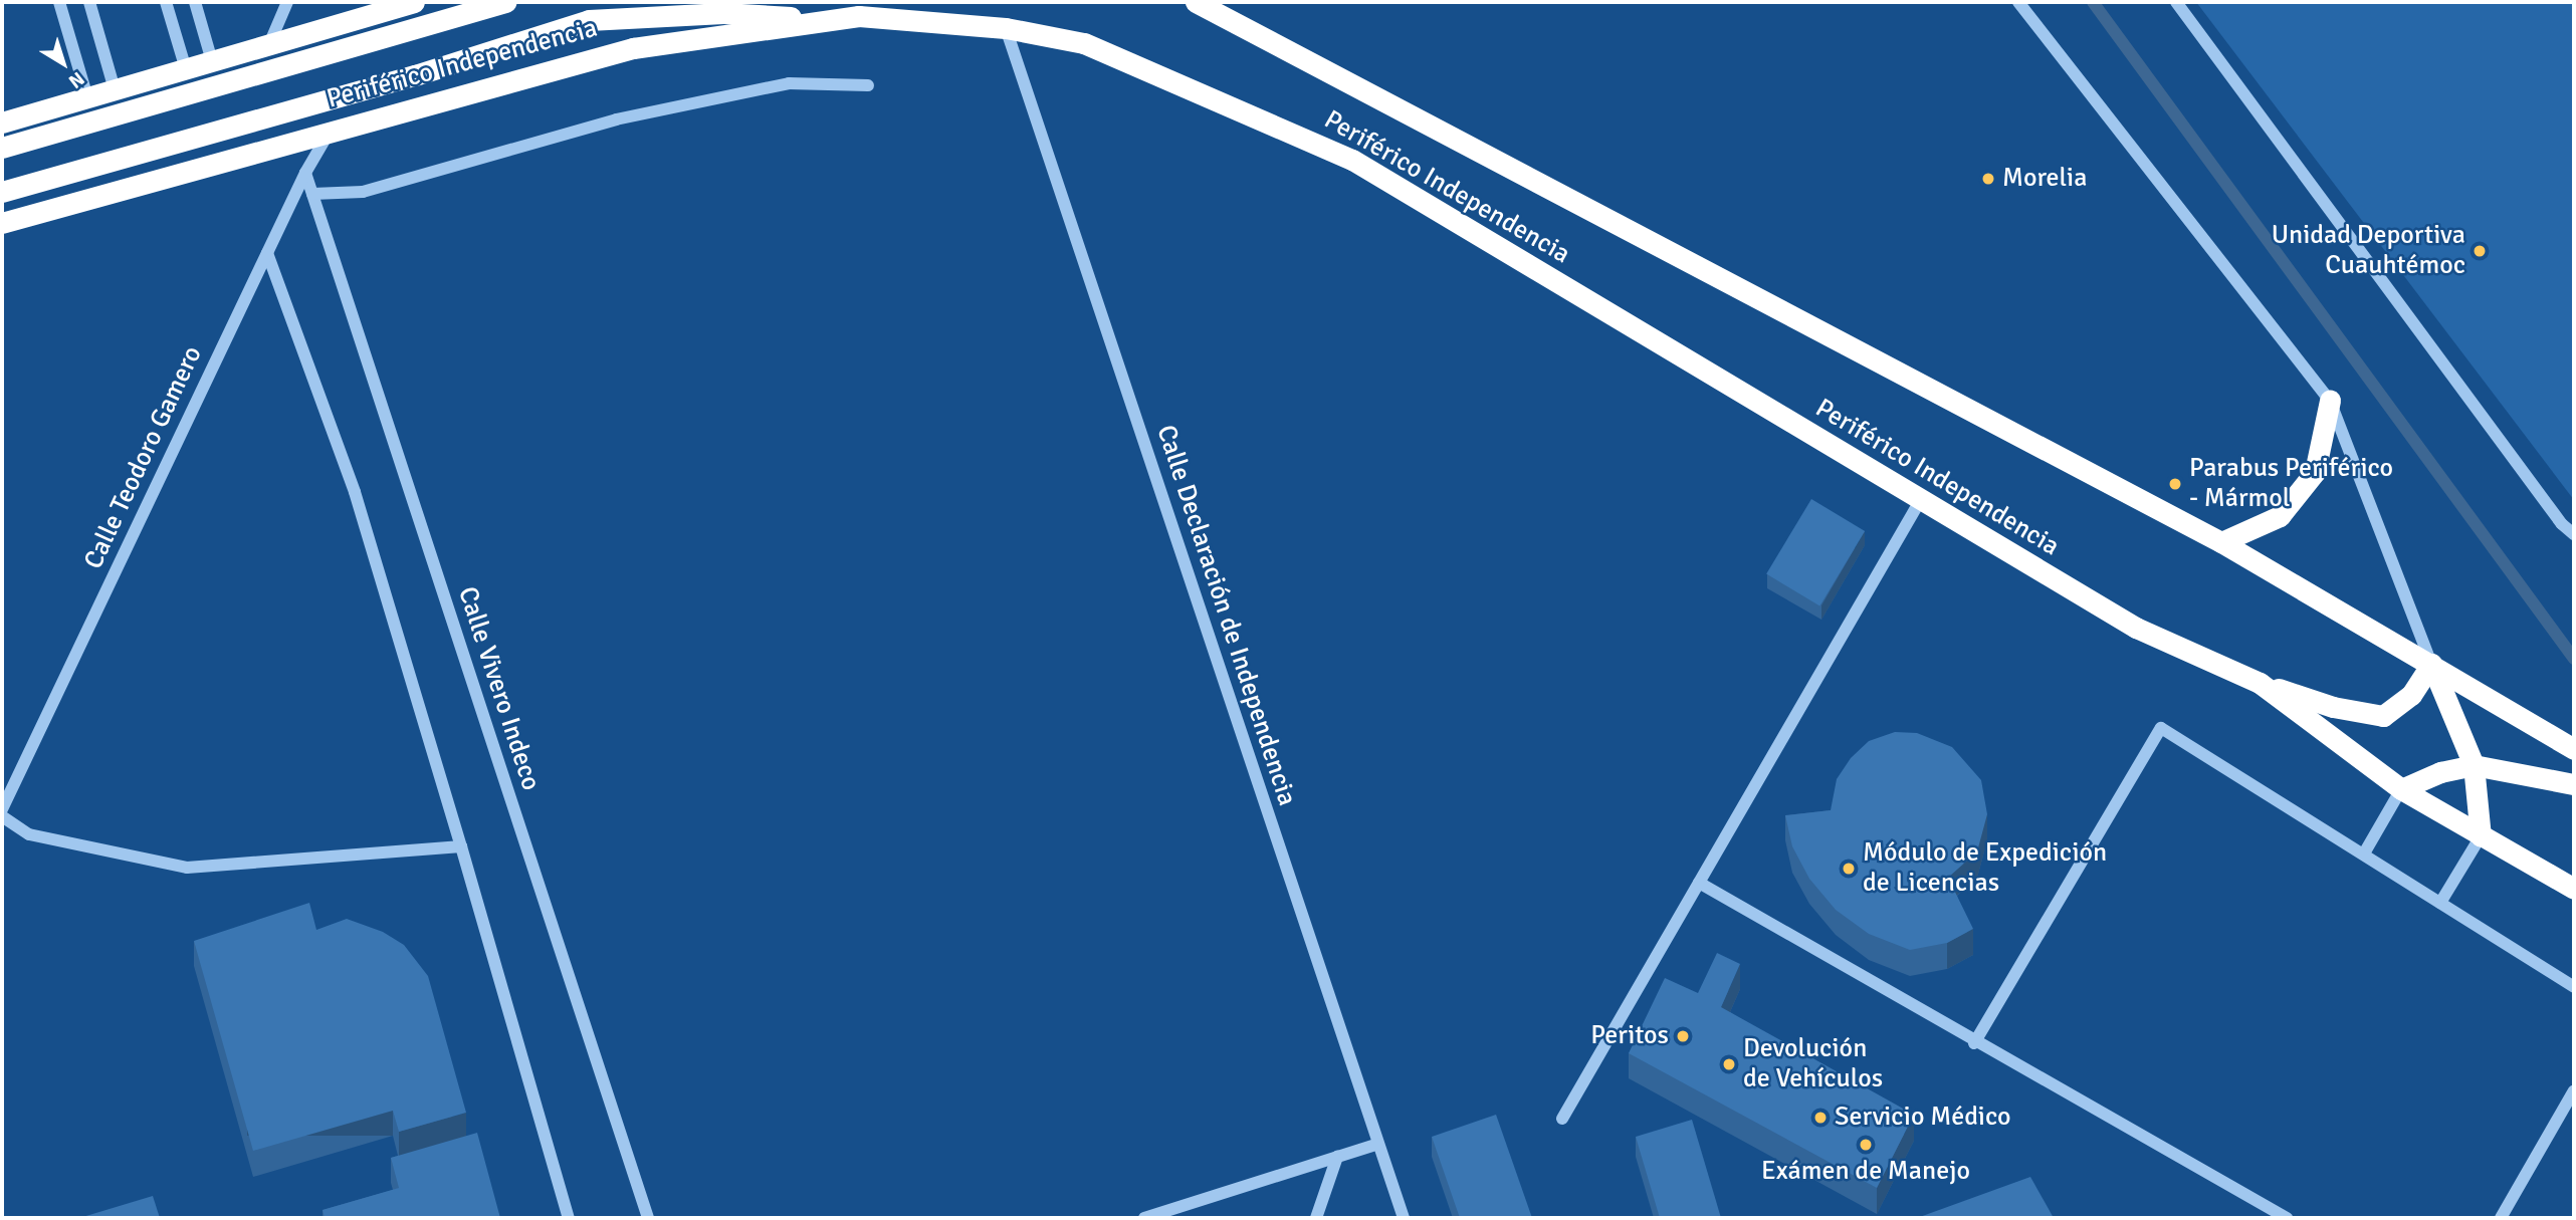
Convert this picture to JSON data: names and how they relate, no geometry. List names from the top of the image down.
{
  "streets": {
    "highway": ["Periférico Independencia"],
    "street": ["Calle Teodoro Gamero", "Calle Declaración de Independencia", "Calle Vivero Indeco"]
  },
  "crossings": [
    ["Periférico Independencia", "Calle Teodoro Gamero"],
    ["Periférico Independencia", "Calle Declaración de Independencia"],
    ["Calle Teodoro Gamero", "Calle Vivero Indeco"]
  ],
  "places": [
    "Morelia",
    "Unidad Deportiva Cuauhtémoc",
    "Parabus Periférico - Mármol",
    "Módulo de Expedición de Licencias",
    "Peritos",
    "Devolución de Vehículos",
    "Servicio Médico",
    "Exámen de Manejo"
  ],
  "north": "bottom right"
}
